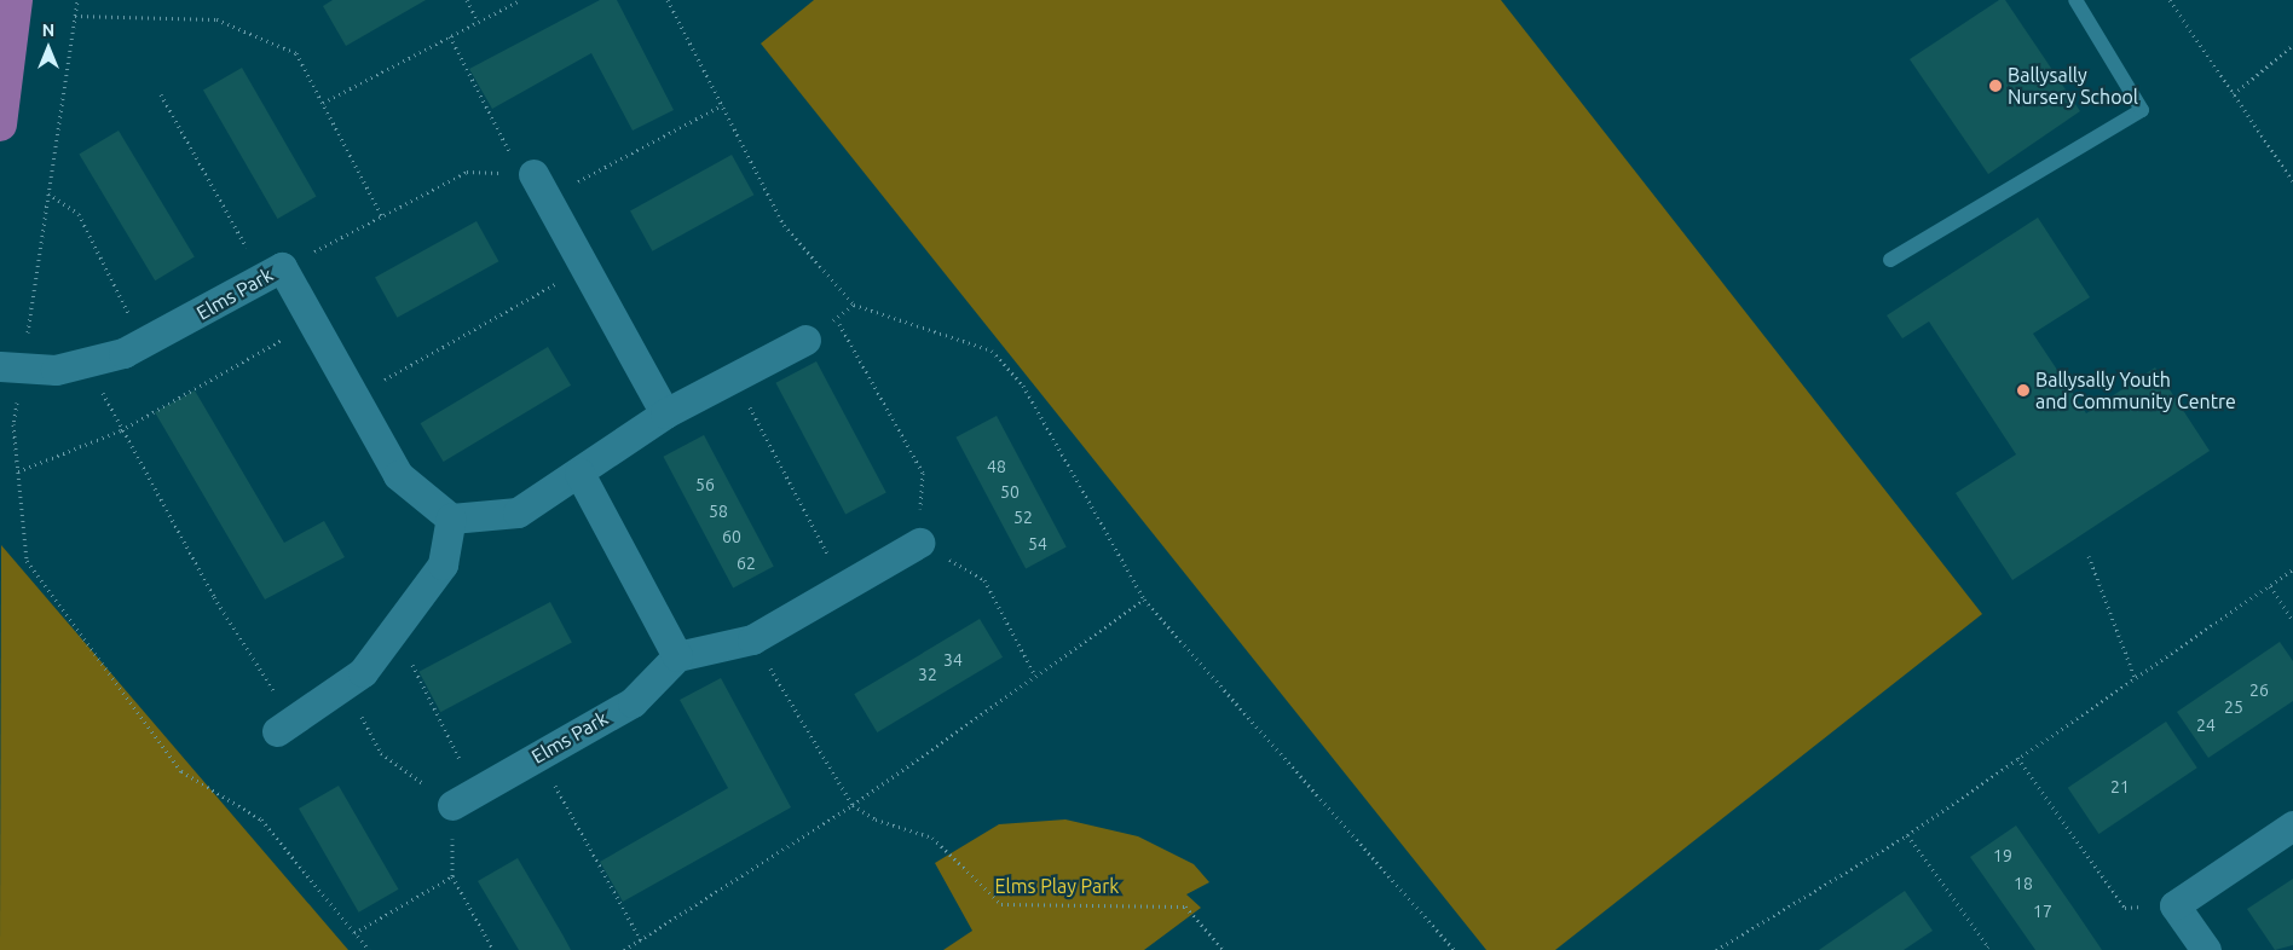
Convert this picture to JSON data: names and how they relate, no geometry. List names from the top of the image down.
{
  "streets": {
    "street": ["Elms Park"]
  },
  "parks": ["Elms Play Park"],
  "places": ["Ballysally Nursery School", "Ballysally Youth and Community Centre"],
  "house_numbers": [
    "48",
    "56",
    "50",
    "58",
    "52",
    "60",
    "54",
    "62",
    "34",
    "32",
    "26",
    "25",
    "24",
    "21",
    "19",
    "18",
    "17"
  ],
  "north": "top"
}
